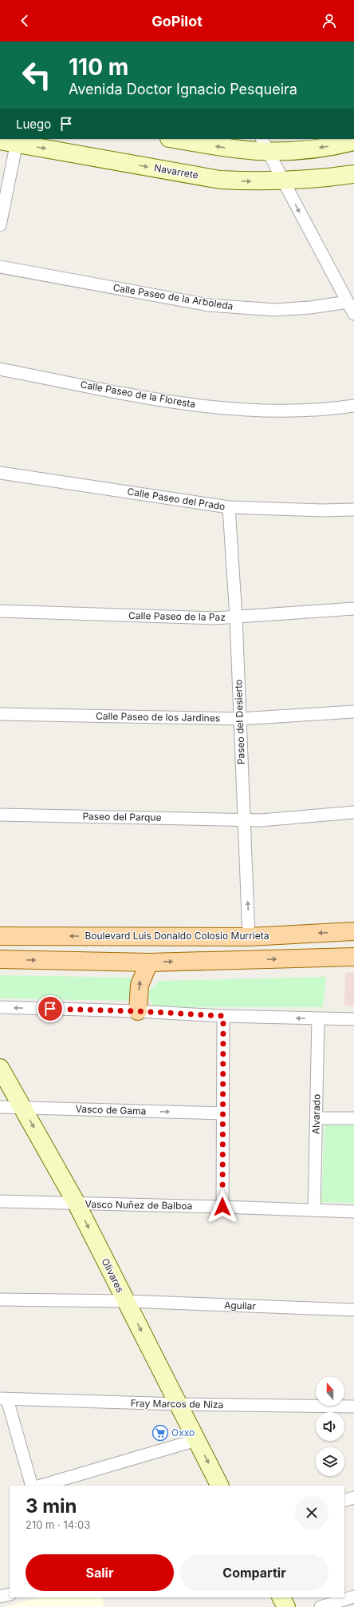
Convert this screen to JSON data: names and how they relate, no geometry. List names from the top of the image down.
{
  "streets": {
    "main road": ["Navarrete", "Boulevard Luis Donaldo Colosio Murrieta", "Olivares"],
    "street": [
      "Calle Paseo de la Arboleda",
      "Calle Paseo de la Floresta",
      "Calle Paseo del Prado",
      "Calle Paseo de la Paz",
      "Calle Paseo de los Jardines",
      "Paseo del Desierto",
      "Paseo del Parque",
      "Vasco de Gama",
      "Alvarado",
      "Vasco Nuñez de Balboa",
      "Aguilar",
      "Fray Marcos de Niza"
    ]
  },
  "crossings": [
    ["Calle Paseo del Prado", "Paseo del Desierto"],
    ["Calle Paseo de la Paz", "Paseo del Desierto"],
    ["Calle Paseo de los Jardines", "Paseo del Desierto"],
    ["Paseo del Desierto", "Paseo del Parque"],
    ["Paseo del Desierto", "Boulevard Luis Donaldo Colosio Murrieta"],
    ["Vasco de Gama", "Olivares"],
    ["Alvarado", "Vasco Nuñez de Balboa"],
    ["Vasco Nuñez de Balboa", "Olivares"],
    ["Olivares", "Aguilar"],
    ["Olivares", "Fray Marcos de Niza"]
  ],
  "one_way": ["Olivares"],
  "places": {
    "supermarket": ["Oxxo"]
  },
  "north": "top",
  "page": {
    "header": "GoPilot",
    "turn": ["110 m", "Avenida Doctor Ignacio Pesqueira"],
    "then": "Luego",
    "heading": ["3 min", "210 m · 14:03"],
    "buttons": ["Salir", "Compartir"]
  }
}
